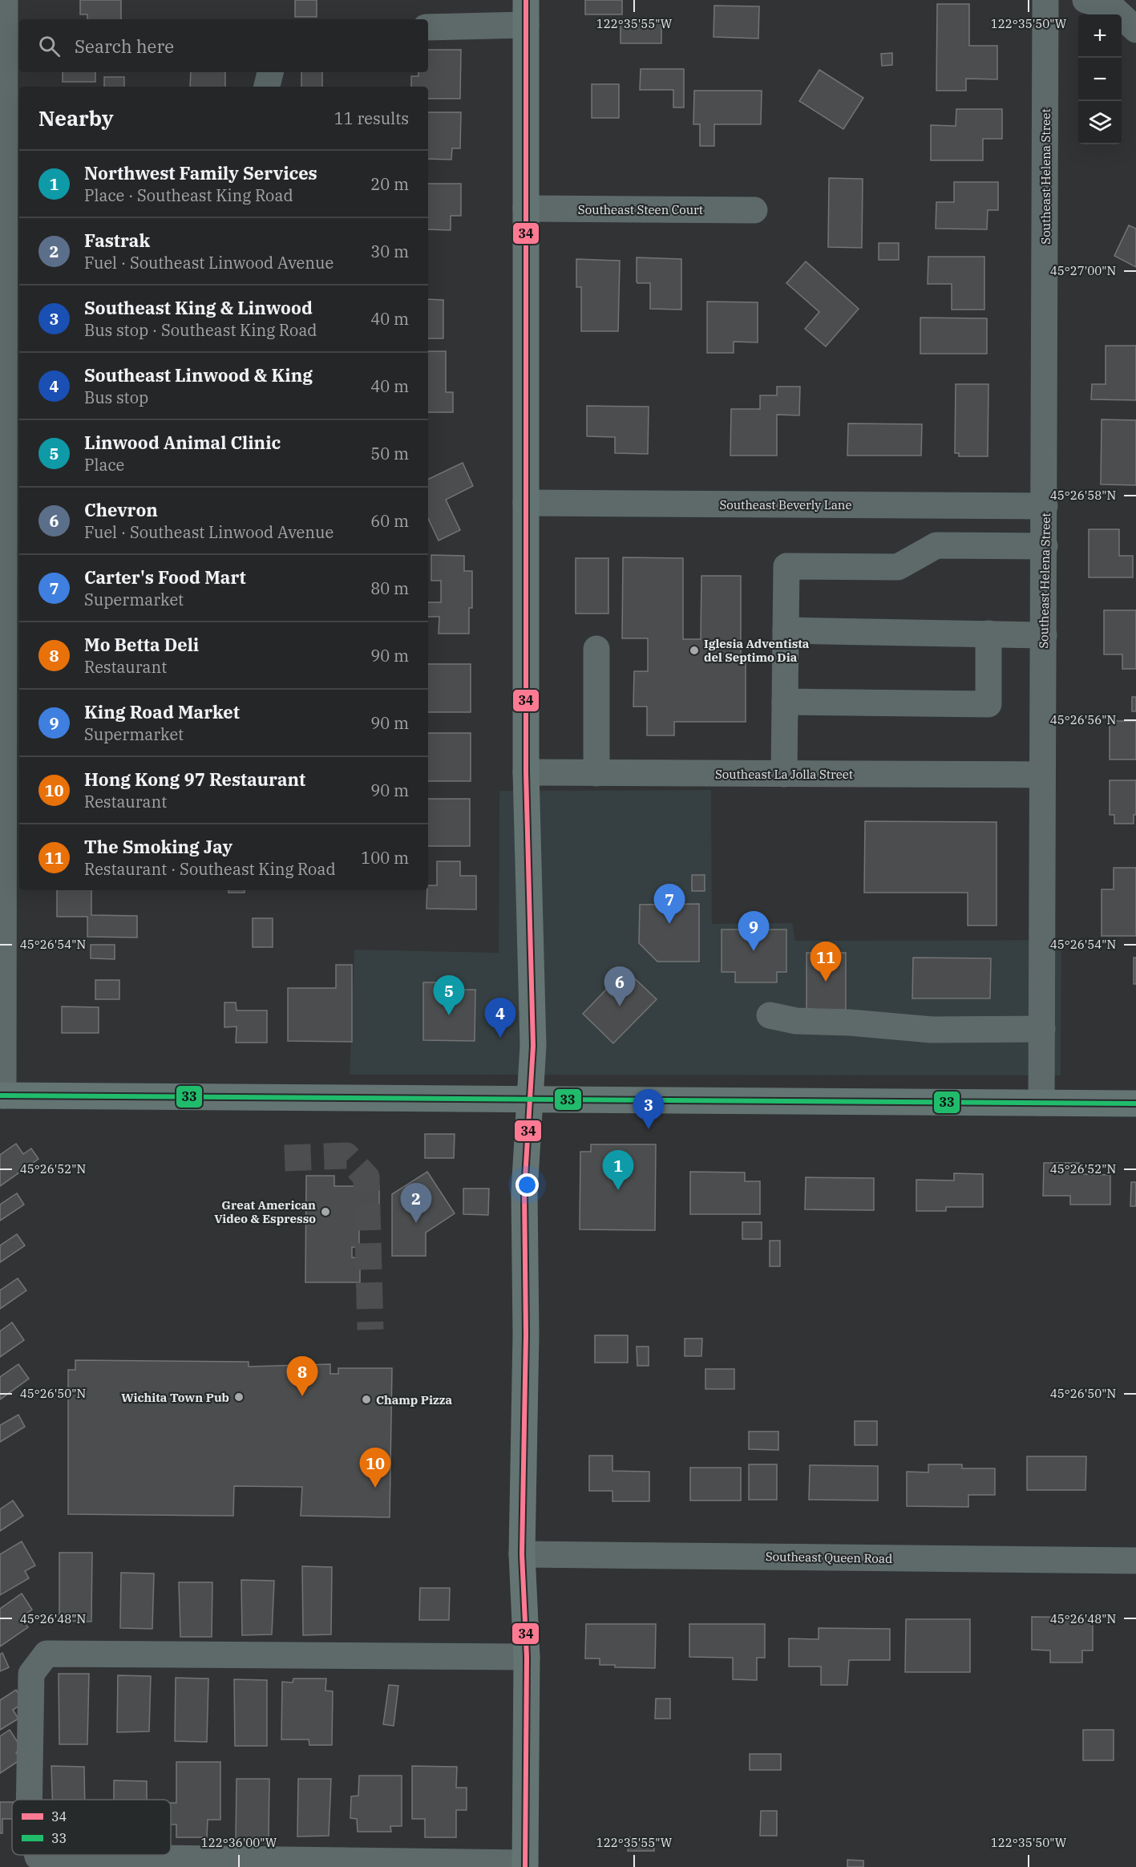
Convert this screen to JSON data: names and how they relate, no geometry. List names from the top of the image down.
{
  "streets": {
    "street": [
      "Southeast Helena Street",
      "Southeast Steen Court",
      "Southeast Beverly Lane",
      "Southeast La Jolla Street",
      "Southeast Queen Road"
    ]
  },
  "crossings": [
    ["Southeast Helena Street", "Southeast Beverly Lane"],
    ["Southeast Helena Street", "Southeast La Jolla Street"]
  ],
  "places": [
    "Iglesia Adventista del Septimo Dia",
    "Great American Video & Espresso",
    "Wichita Town Pub",
    "Champ Pizza"
  ],
  "lines": ["transit line 34", "transit line 33"],
  "legend": ["34", "33"],
  "page": {
    "map_buttons": ["+", "−"],
    "search": "Search here",
    "heading": ["Nearby", "11 results"],
    "list": [
      {
        "mark": "1",
        "name": "Northwest Family Services",
        "note": "Place · Southeast King Road",
        "value": "20 m"
      },
      {
        "mark": "2",
        "name": "Fastrak",
        "note": "Fuel · Southeast Linwood Avenue",
        "value": "30 m"
      },
      {
        "mark": "3",
        "name": "Southeast King & Linwood",
        "note": "Bus stop · Southeast King Road",
        "value": "40 m"
      },
      {
        "mark": "4",
        "name": "Southeast Linwood & King",
        "note": "Bus stop",
        "value": "40 m"
      },
      {
        "mark": "5",
        "name": "Linwood Animal Clinic",
        "note": "Place",
        "value": "50 m"
      },
      {
        "mark": "6",
        "name": "Chevron",
        "note": "Fuel · Southeast Linwood Avenue",
        "value": "60 m"
      },
      {
        "mark": "7",
        "name": "Carter's Food Mart",
        "note": "Supermarket",
        "value": "80 m"
      },
      {
        "mark": "8",
        "name": "Mo Betta Deli",
        "note": "Restaurant",
        "value": "90 m"
      },
      {
        "mark": "9",
        "name": "King Road Market",
        "note": "Supermarket",
        "value": "90 m"
      },
      {
        "mark": "10",
        "name": "Hong Kong 97 Restaurant",
        "note": "Restaurant",
        "value": "90 m"
      },
      {
        "mark": "11",
        "name": "The Smoking Jay",
        "note": "Restaurant · Southeast King Road",
        "value": "100 m"
      }
    ],
    "pins": [
      "7",
      "9",
      "11",
      "6",
      "5",
      "4",
      "3",
      "1",
      "2",
      "8",
      "10"
    ]
  },
  "coordinates": [
    "122°35'55\"W",
    "122°35'50\"W",
    "45°27'00\"N",
    "45°26'58\"N",
    "45°26'56\"N",
    "45°26'54\"N",
    "45°26'52\"N",
    "45°26'50\"N",
    "45°26'48\"N",
    "122°36'00\"W"
  ]
}
